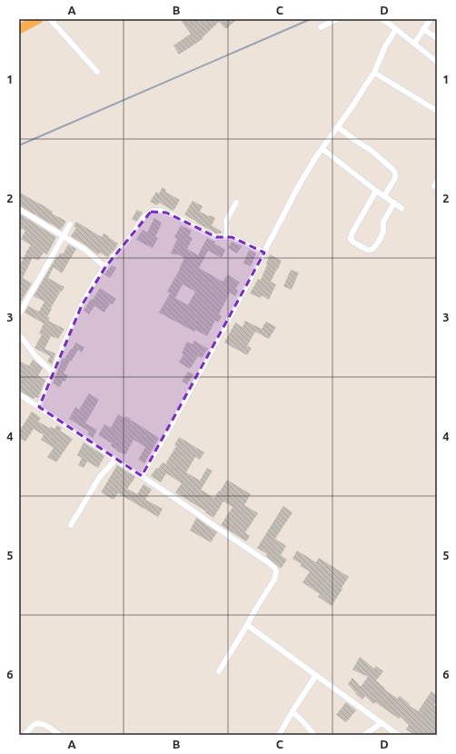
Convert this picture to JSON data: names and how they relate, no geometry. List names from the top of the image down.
{
  "grid": {
    "columns": [
      "A",
      "B",
      "C",
      "D"
    ],
    "rows": [
      "1",
      "2",
      "3",
      "4",
      "5",
      "6"
    ]
  }
}
